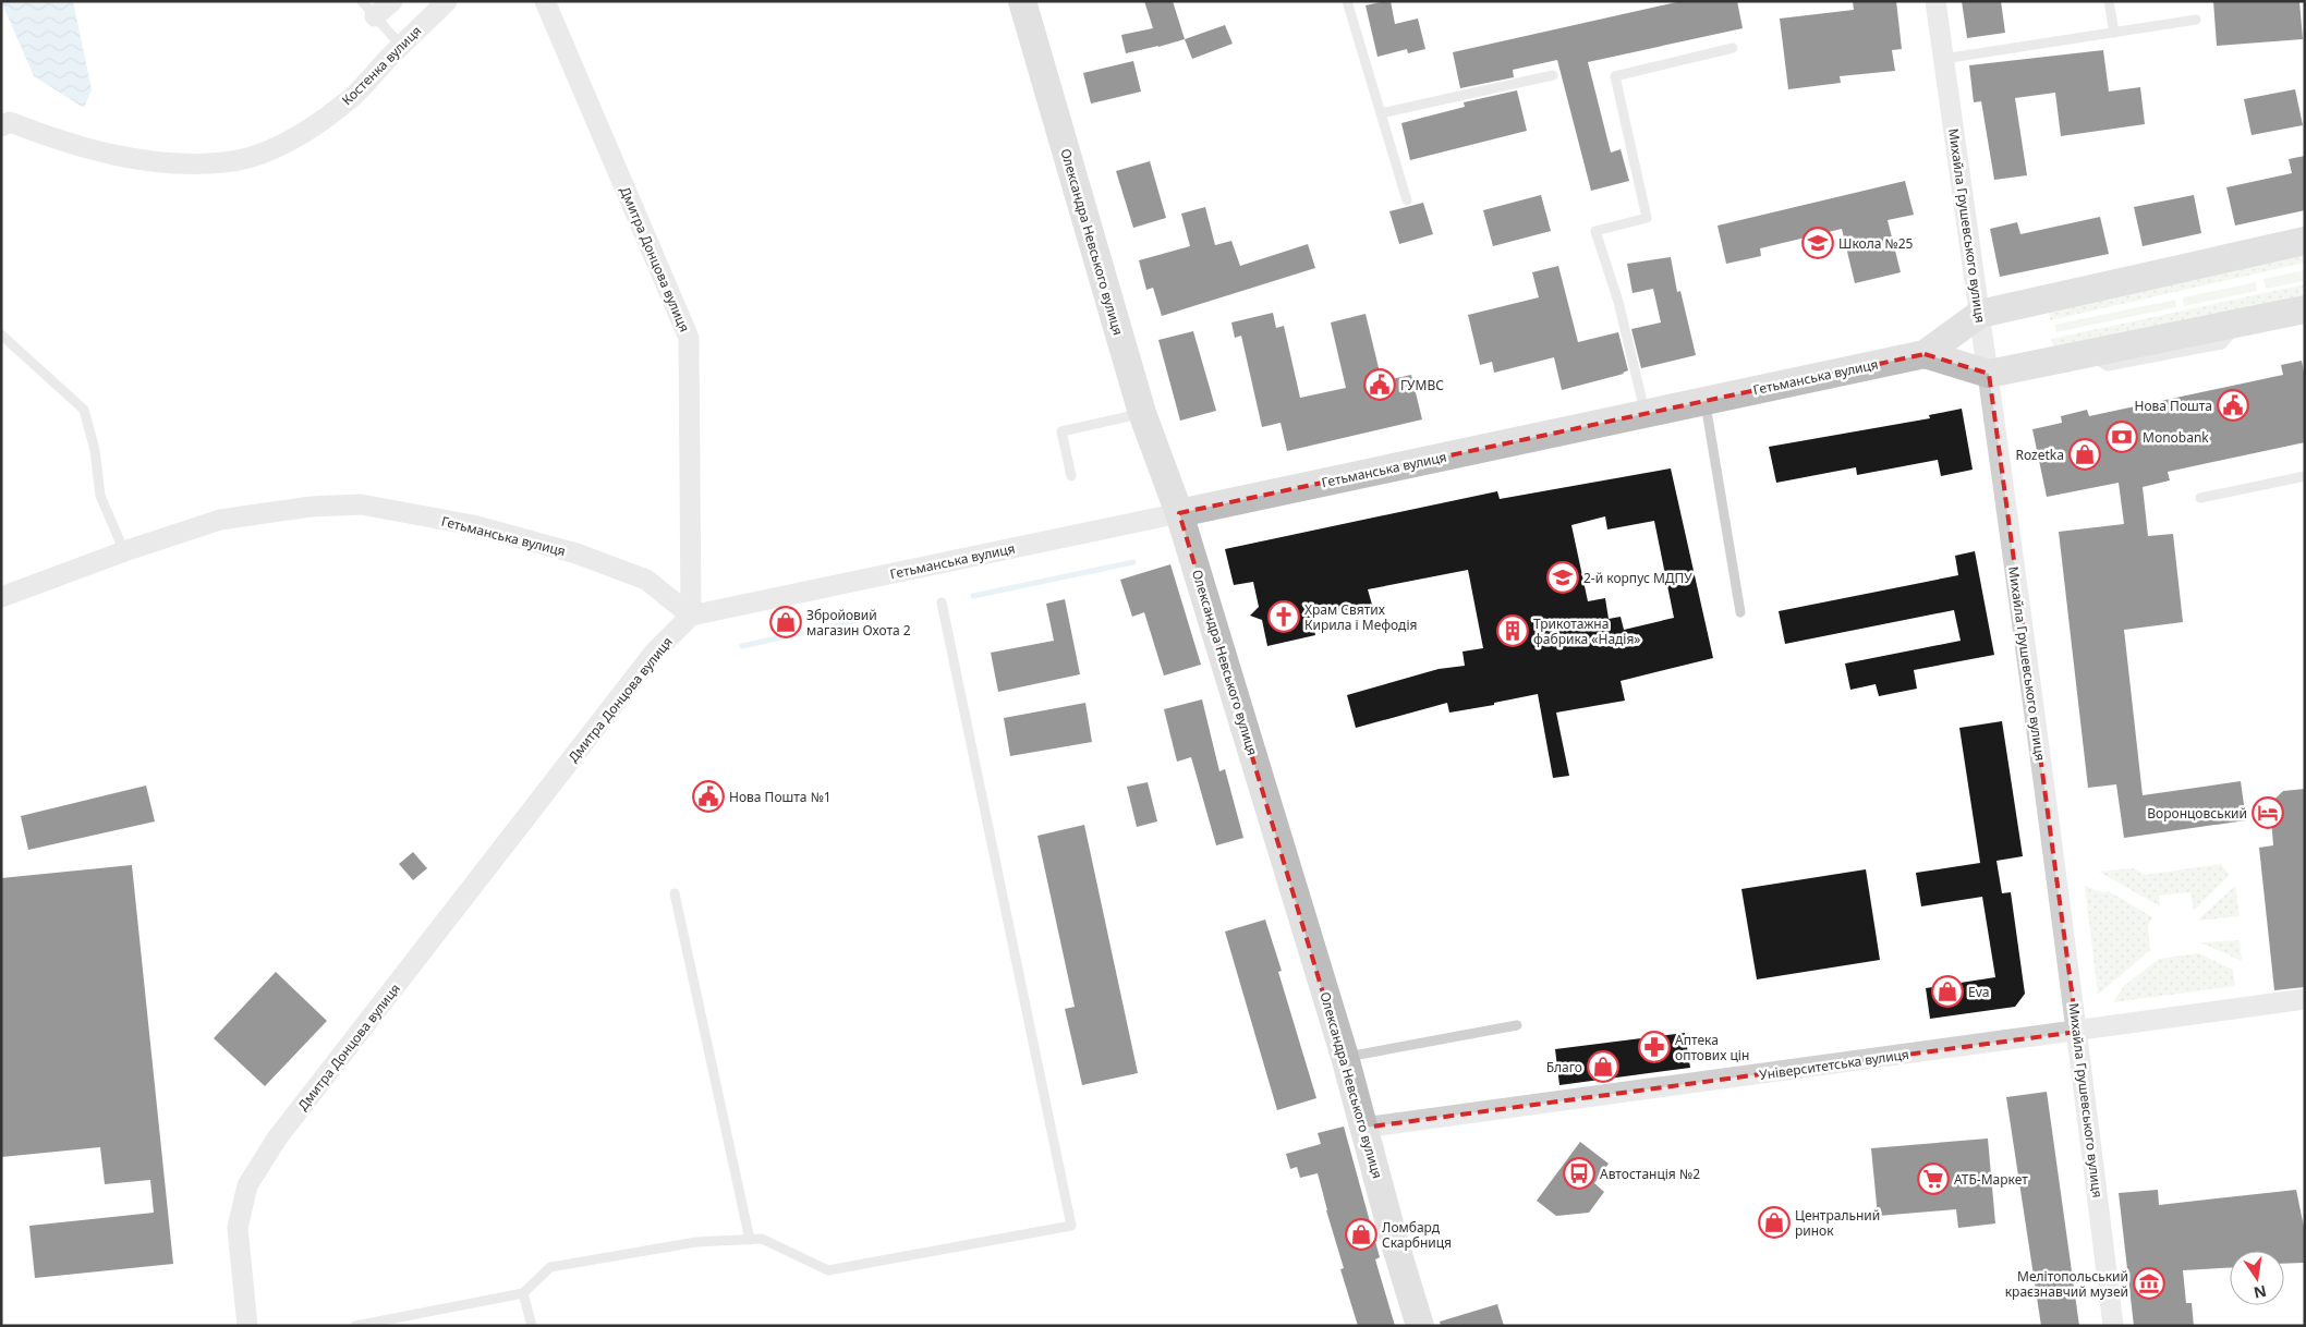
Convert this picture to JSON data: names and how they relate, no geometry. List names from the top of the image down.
{
  "streets": {
    "street": [
      "Костенка вулиця",
      "Михайла Грушевського вулиця",
      "Олександра Невського вулиця",
      "Дмитра Донцова вулиця",
      "Гетьманська вулиця",
      "Університетська вулиця"
    ]
  },
  "crossings": [
    ["Михайла Грушевського вулиця", "Гетьманська вулиця"],
    ["Михайла Грушевського вулиця", "Університетська вулиця"],
    ["Олександра Невського вулиця", "Гетьманська вулиця"],
    ["Олександра Невського вулиця", "Університетська вулиця"],
    ["Дмитра Донцова вулиця", "Гетьманська вулиця"]
  ],
  "places": {
    "school or university": ["Школа №25", "2-й корпус МДПУ"],
    "public building": ["ГУМВС", "Нова Пошта", "Нова Пошта №1"],
    "bank": ["Monobank"],
    "shop": [
      "Rozetka",
      "Збройовий магазин Охота 2",
      "Eva",
      "Благо",
      "Центральний ринок",
      "Ломбард Скарбниця"
    ],
    "church": ["Храм Святих Кирила і Мефодія"],
    "building": ["Трикотажна фабрика «Надія»"],
    "hotel": ["Воронцовський"],
    "pharmacy": ["Аптека оптових цін"],
    "bus stop": ["Автостанція №2"],
    "supermarket": ["АТБ-Маркет"],
    "museum": ["Мелітопольський краєзнавчий музей"]
  },
  "north": "bottom"
}
